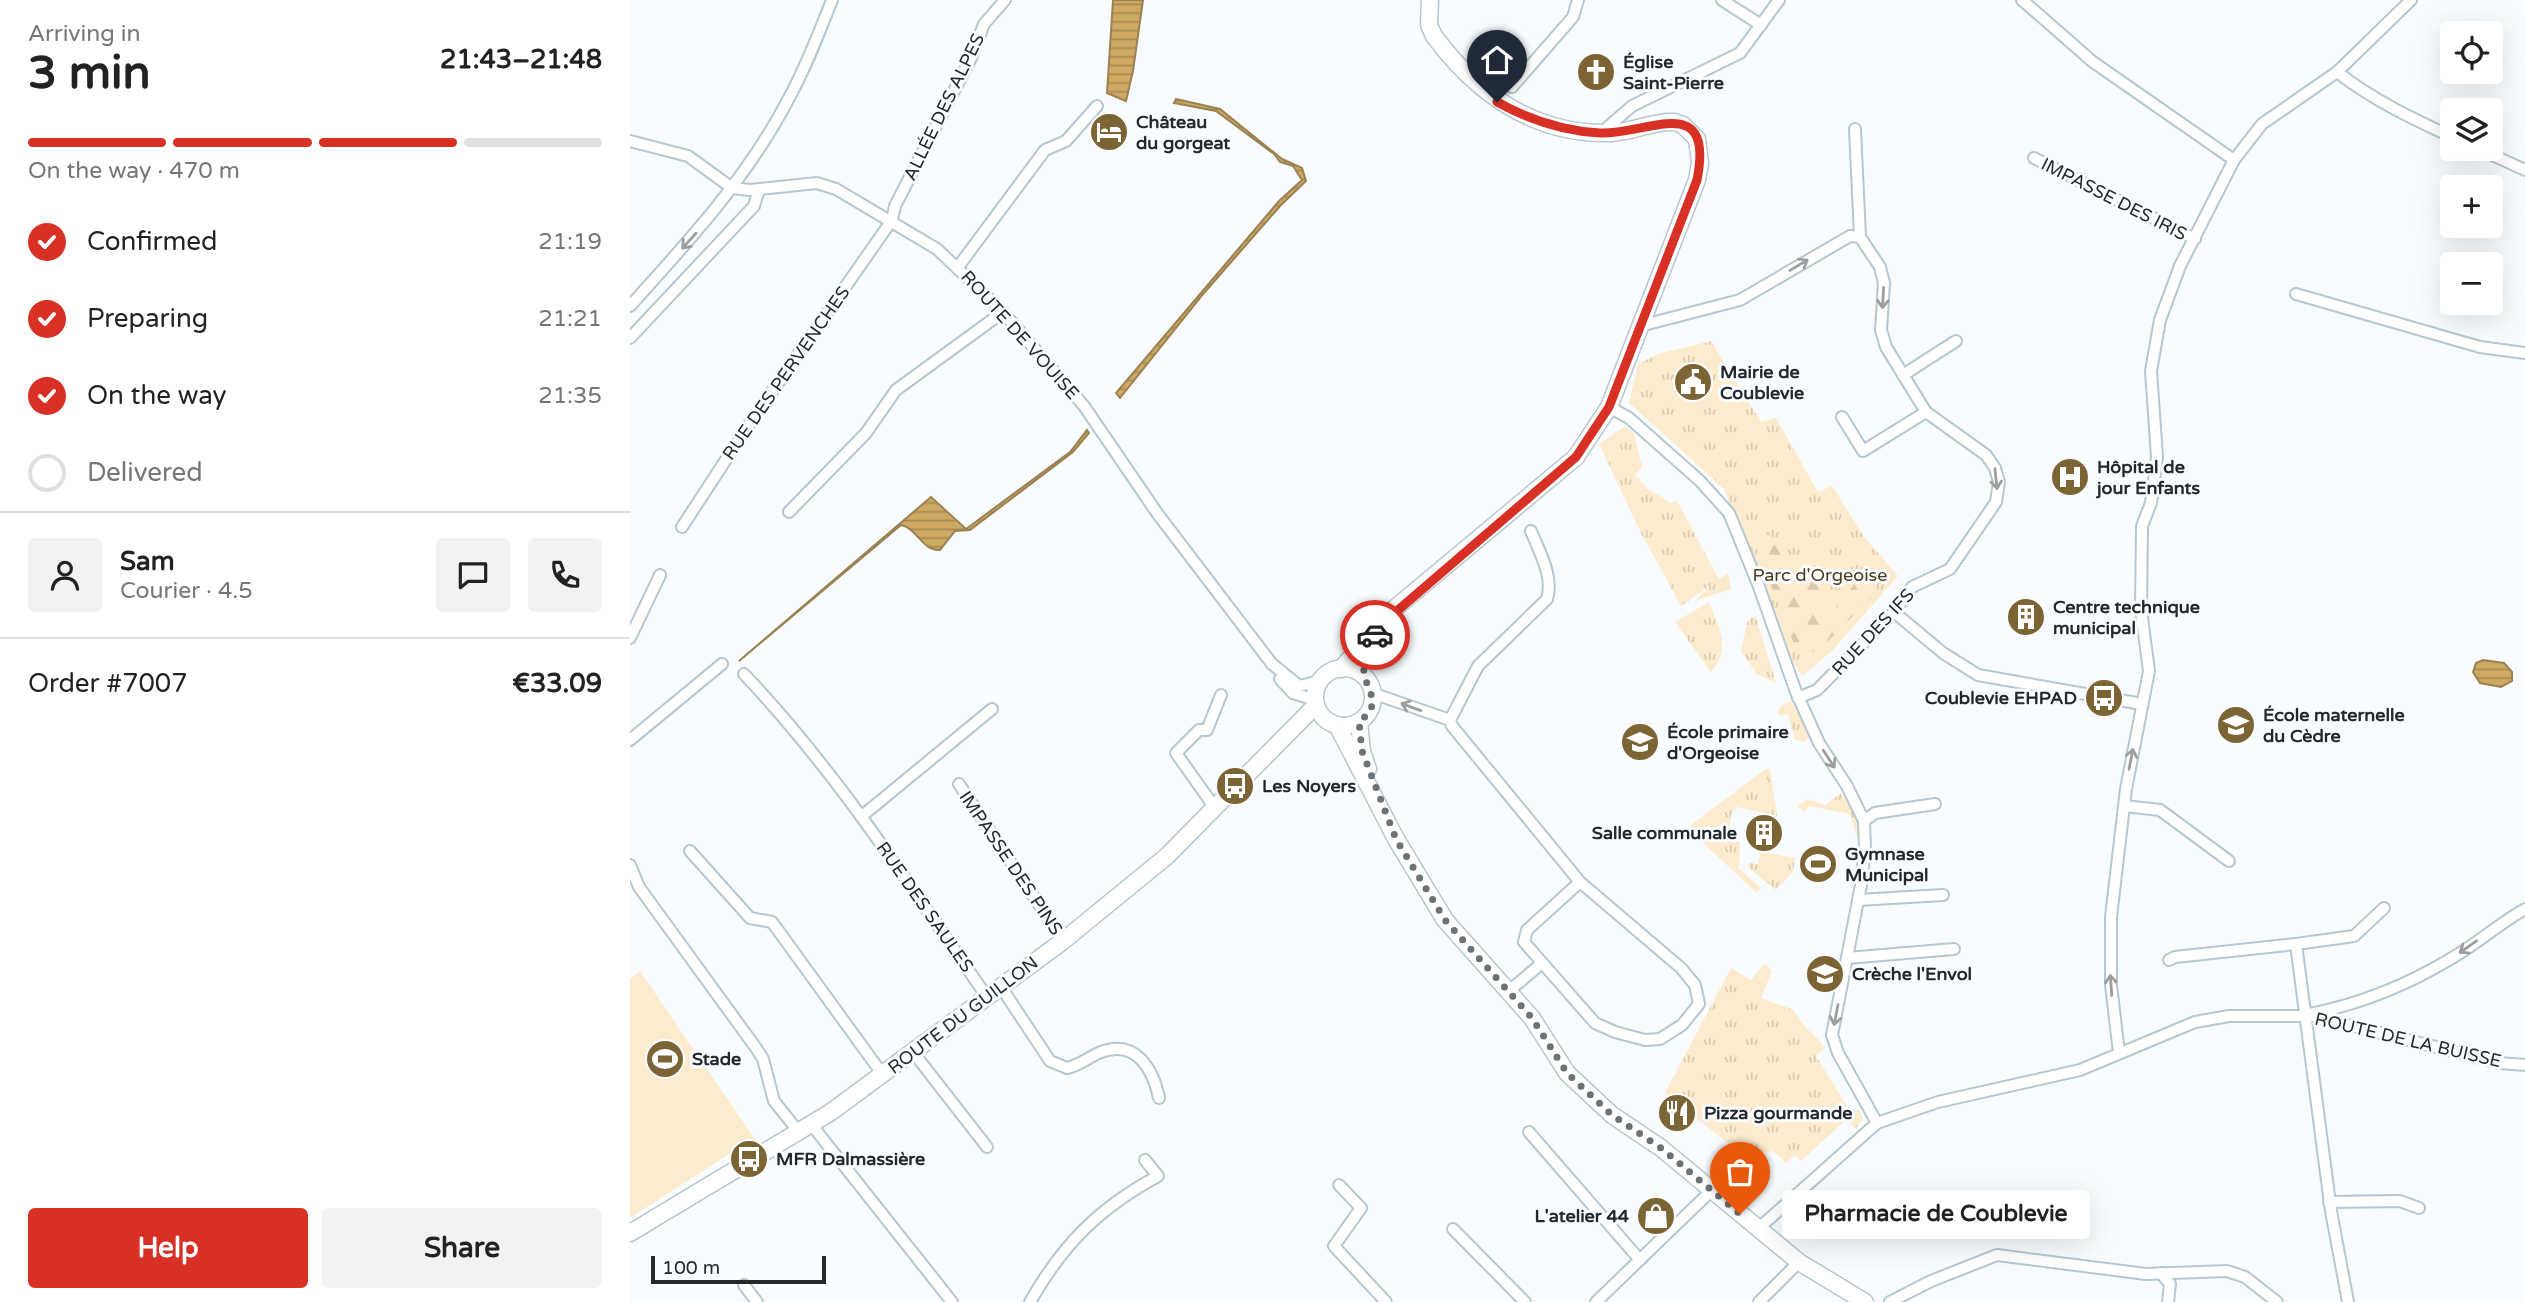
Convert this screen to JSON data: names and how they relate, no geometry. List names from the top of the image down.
{
  "streets": {
    "main road": ["ROUTE DU GUILLON"],
    "street": [
      "ALLÉE DES ALPES",
      "IMPASSE DES IRIS",
      "ROUTE DE VOUISE",
      "RUE DES PERVENCHES",
      "RUE DES IFS",
      "IMPASSE DES PINS",
      "RUE DES SAULES",
      "ROUTE DE LA BUISSE"
    ]
  },
  "crossings": [
    ["ALLÉE DES ALPES", "ROUTE DE VOUISE"],
    ["ALLÉE DES ALPES", "RUE DES PERVENCHES"],
    ["ROUTE DE VOUISE", "RUE DES PERVENCHES"],
    ["ROUTE DE VOUISE", "ROUTE DU GUILLON"],
    ["IMPASSE DES PINS", "ROUTE DU GUILLON"],
    ["RUE DES SAULES", "ROUTE DU GUILLON"]
  ],
  "parks": ["Parc d'Orgeoise"],
  "places": {
    "church": ["Église Saint-Pierre"],
    "hotel": ["Château du gorgeat"],
    "public building": ["Mairie de Coublevie"],
    "hospital": ["Hôpital de jour Enfants"],
    "building": ["Centre technique municipal", "Salle communale"],
    "bus stop": ["Coublevie EHPAD", "Les Noyers", "MFR Dalmassière"],
    "school or university": ["École maternelle du Cèdre", "École primaire d'Orgeoise", "Crèche l'Envol"],
    "sports": ["Gymnase Municipal", "Stade"],
    "restaurant": ["Pizza gourmande"],
    "other": ["Pharmacie de Coublevie"],
    "shop": ["L'atelier 44"]
  },
  "scale_bar": "100 m",
  "page": {
    "heading": ["3 min", "Arriving in", "21:43–21:48"],
    "panel": [
      "Sam",
      "Courier · 4.5",
      "Order #7007",
      "€33.09"
    ],
    "map_buttons": ["+", "−"],
    "bar": "On the way · 470 m",
    "list": [
      ["Confirmed", "21:19"],
      ["Preparing", "21:21"],
      ["On the way", "21:35"],
      "Delivered"
    ],
    "bubble": "Pharmacie de Coublevie",
    "buttons": ["Help", "Share"],
    "scale": "100 m"
  }
}
